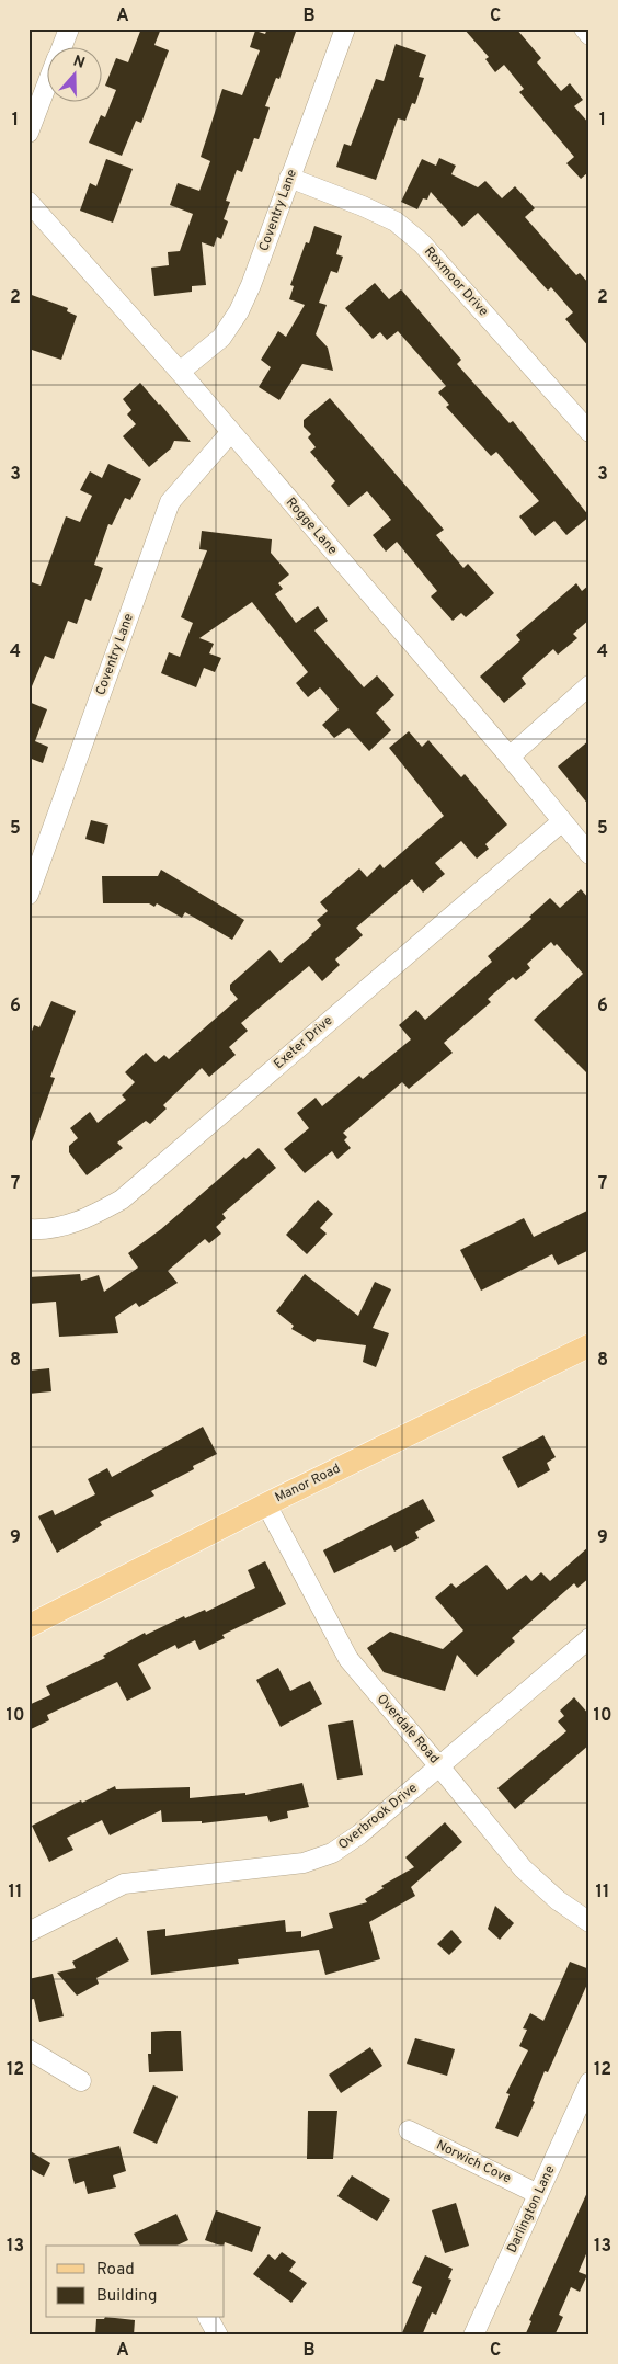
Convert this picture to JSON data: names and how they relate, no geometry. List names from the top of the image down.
{
  "streets": {
    "main road": ["Manor Road"],
    "street": [
      "Coventry Lane",
      "Roxmoor Drive",
      "Rogge Lane",
      "Exeter Drive",
      "Overdale Road",
      "Overbrook Drive",
      "Norwich Cove",
      "Darlington Lane"
    ]
  },
  "crossings": [
    ["Coventry Lane", "Roxmoor Drive"],
    ["Coventry Lane", "Rogge Lane"],
    ["Rogge Lane", "Exeter Drive"],
    ["Manor Road", "Overdale Road"],
    ["Overdale Road", "Overbrook Drive"],
    ["Norwich Cove", "Darlington Lane"]
  ],
  "legend": ["Road", "Building"],
  "north": "top",
  "grid": {
    "columns": ["A", "B", "C"],
    "rows": [
      "1",
      "2",
      "3",
      "4",
      "5",
      "6",
      "7",
      "8",
      "9",
      "10",
      "11",
      "12",
      "13"
    ]
  }
}
